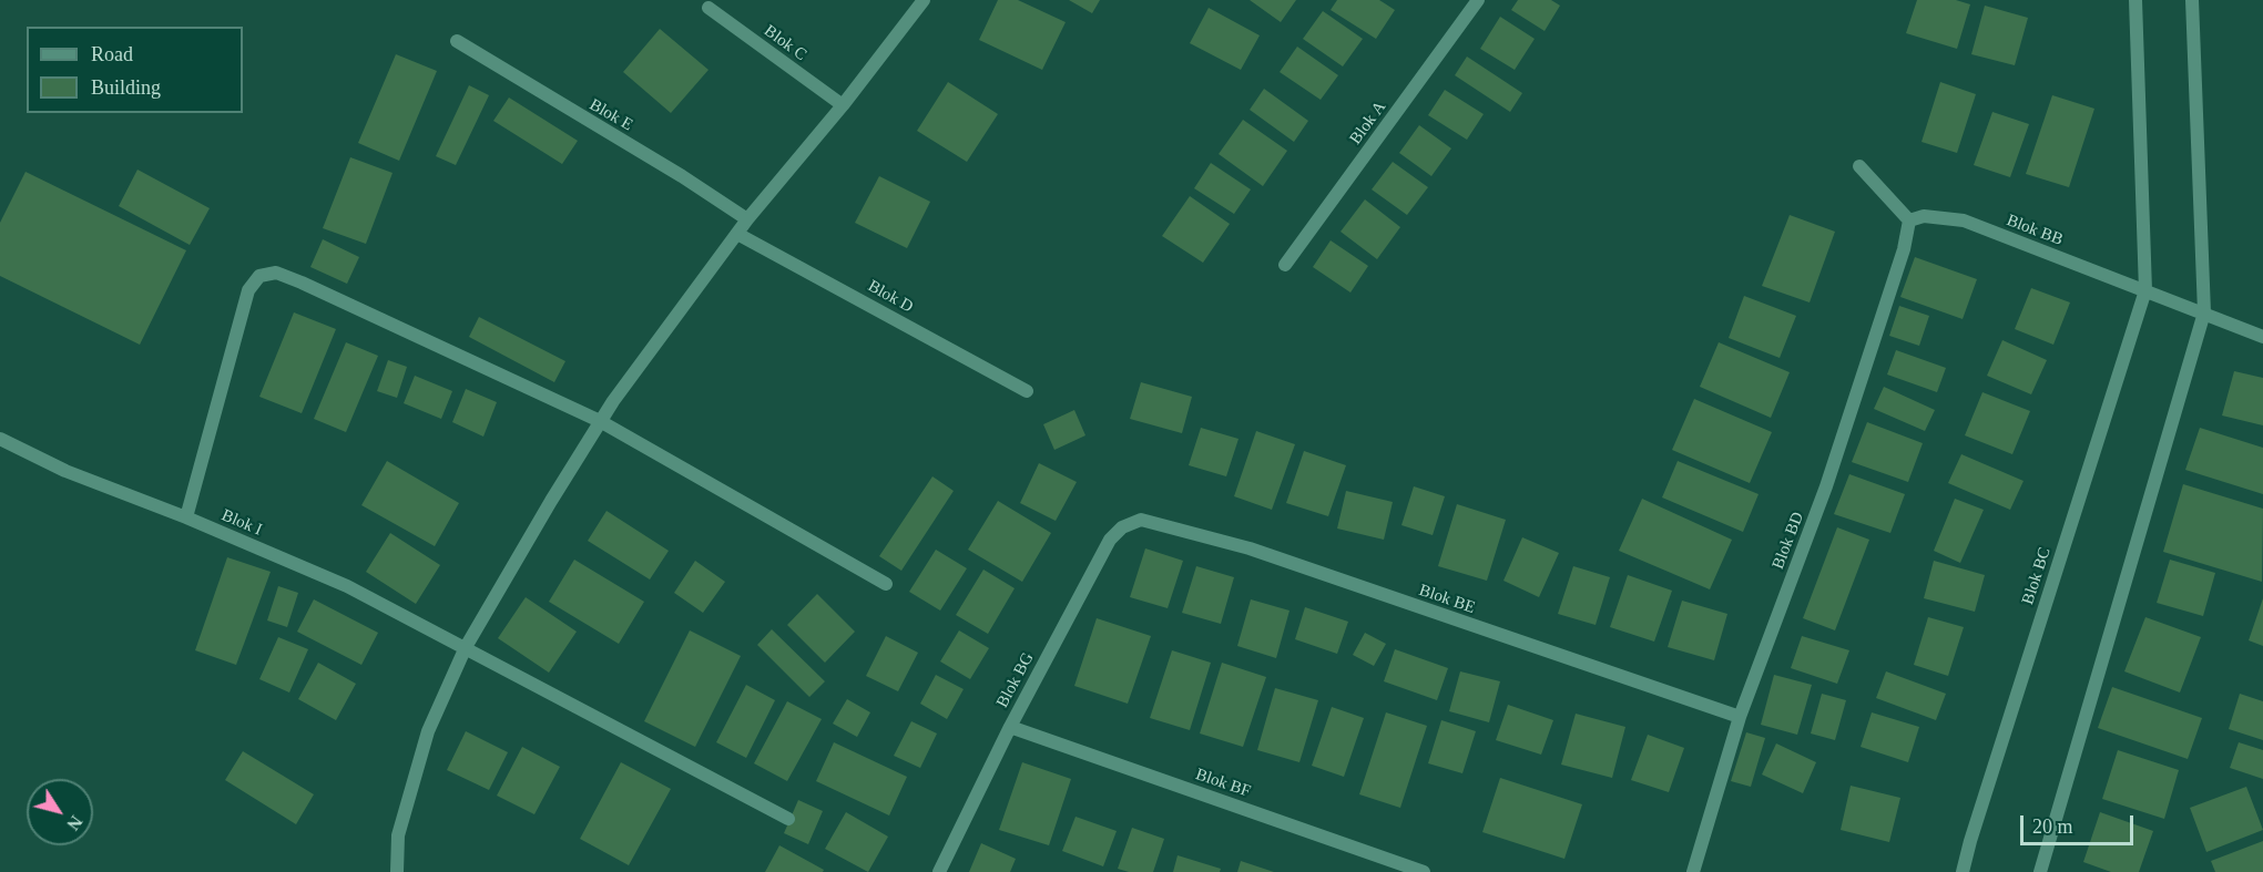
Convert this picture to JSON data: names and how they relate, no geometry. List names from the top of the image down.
{
  "streets": {
    "street": [
      "Blok C",
      "Blok E",
      "Blok A",
      "Blok BB",
      "Blok D",
      "Blok I",
      "Blok BD",
      "Blok BC",
      "Blok BE",
      "Blok BG",
      "Blok BF"
    ]
  },
  "crossings": [
    ["Blok BB", "Blok BD"],
    ["Blok BB", "Blok BC"],
    ["Blok BD", "Blok BE"],
    ["Blok BE", "Blok BG"],
    ["Blok BG", "Blok BF"]
  ],
  "legend": ["Road", "Building"],
  "scale_bar": "20 m",
  "north": "bottom right"
}
